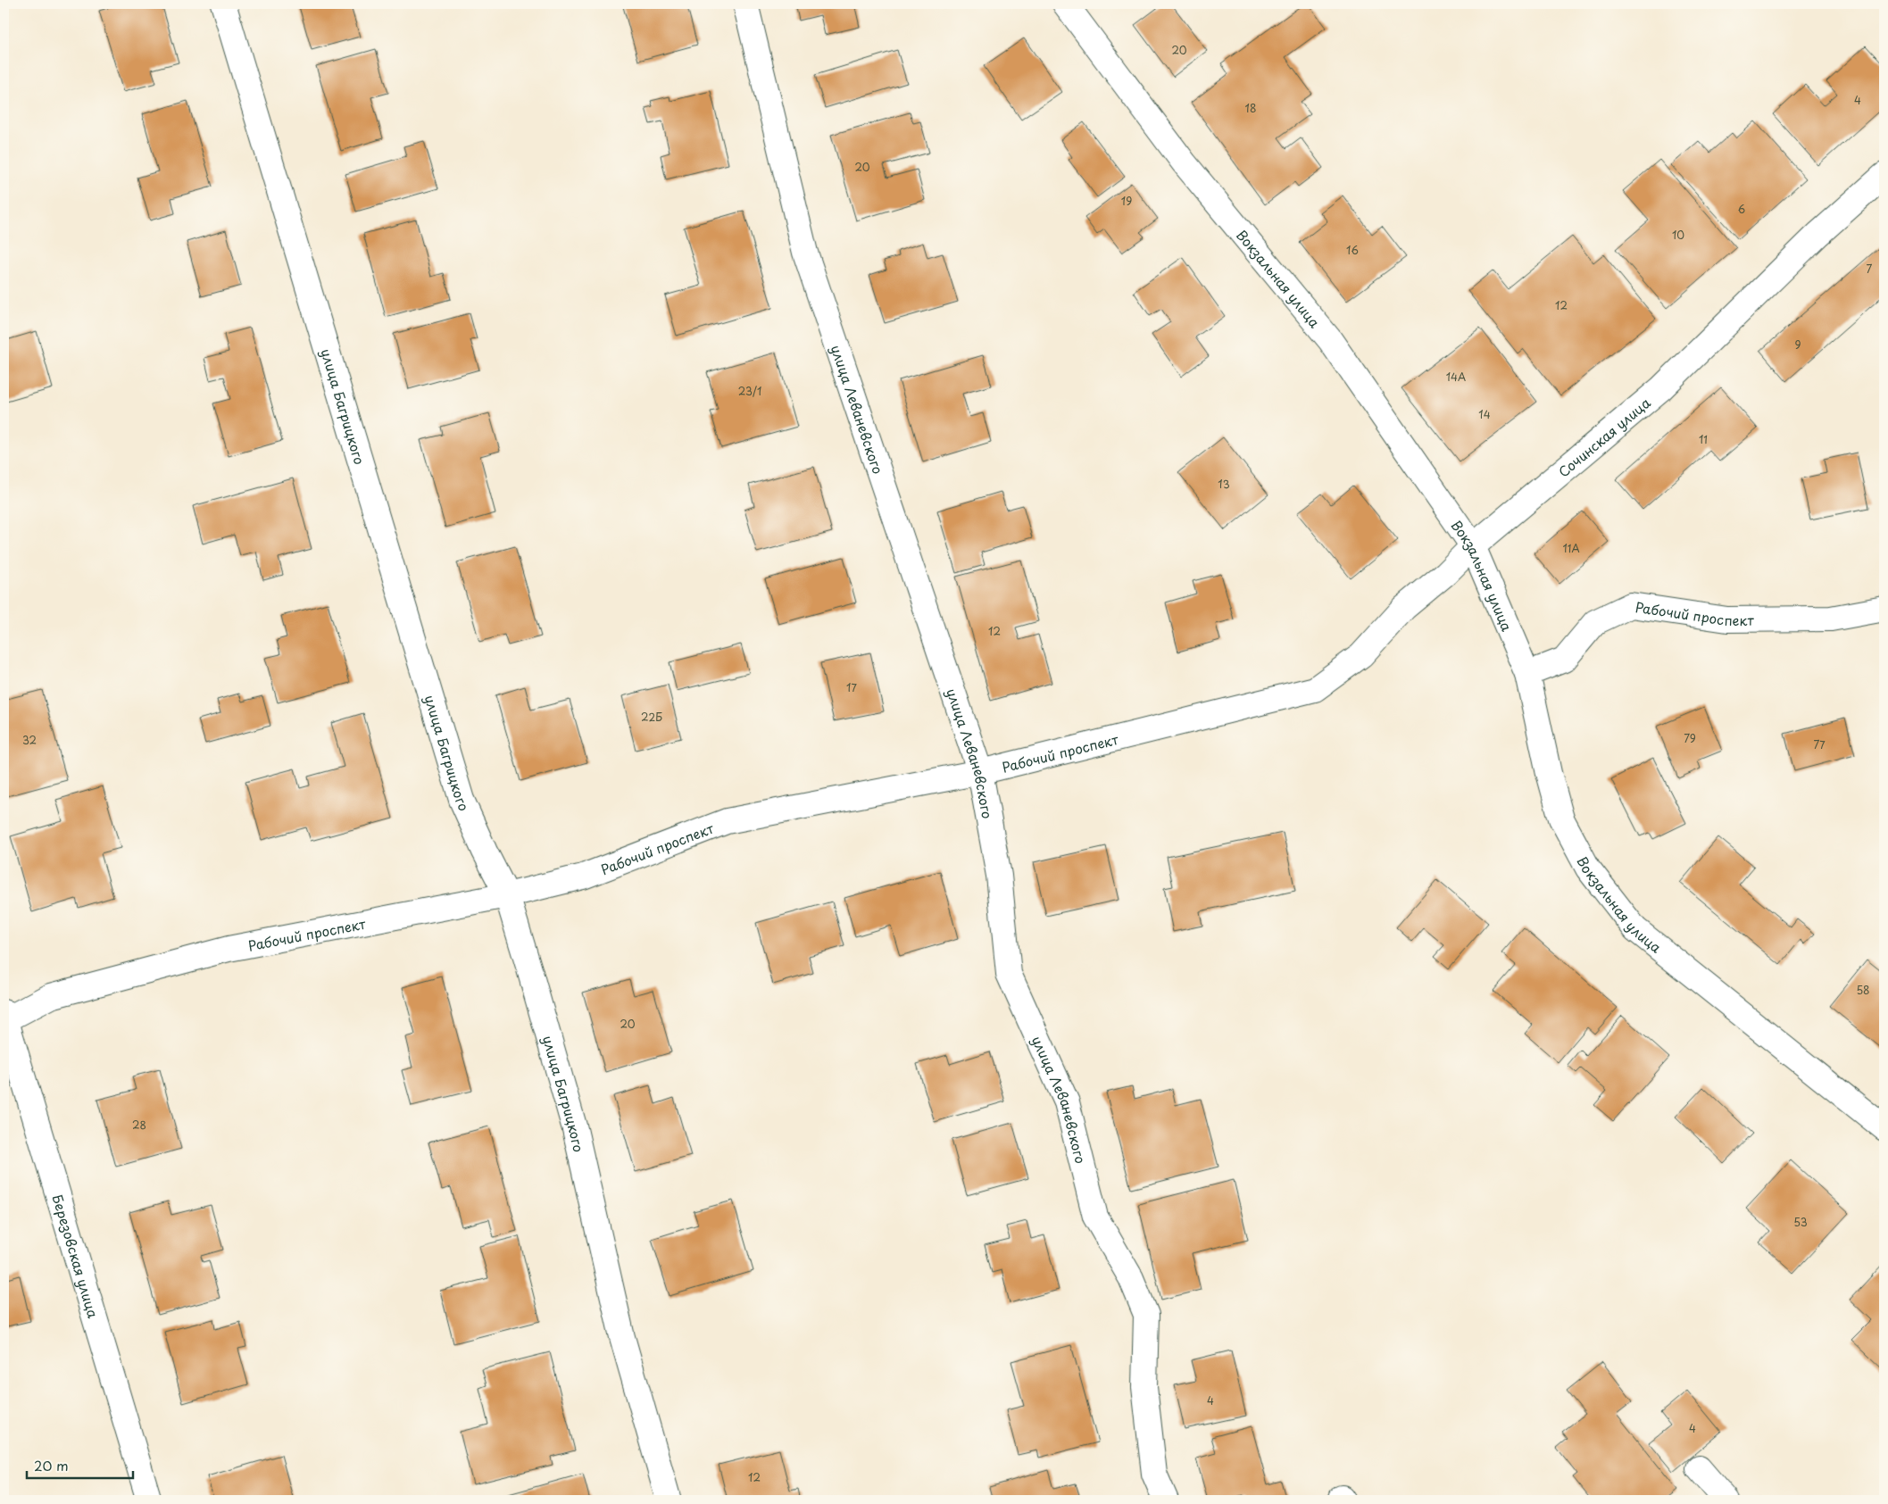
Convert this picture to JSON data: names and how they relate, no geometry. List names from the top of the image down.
{
  "streets": {
    "street": [
      "Вокзальная улица",
      "улица Багрицкого",
      "улица Леваневского",
      "Сочинская улица",
      "Рабочий проспект",
      "Березовская улица"
    ]
  },
  "crossings": [
    ["Вокзальная улица", "Сочинская улица"],
    ["Вокзальная улица", "Рабочий проспект"],
    ["улица Багрицкого", "Рабочий проспект"],
    ["улица Леваневского", "Рабочий проспект"],
    ["Сочинская улица", "Рабочий проспект"],
    ["Рабочий проспект", "Березовская улица"]
  ],
  "house_numbers": [
    "20",
    "4",
    "18",
    "20",
    "19",
    "6",
    "10",
    "16",
    "7",
    "12",
    "9",
    "14А",
    "23/1",
    "14",
    "11",
    "13",
    "11А",
    "12",
    "17",
    "22Б",
    "79",
    "32",
    "77",
    "58",
    "20",
    "28",
    "53",
    "4",
    "4",
    "12"
  ],
  "scale_bar": "20 m"
}
